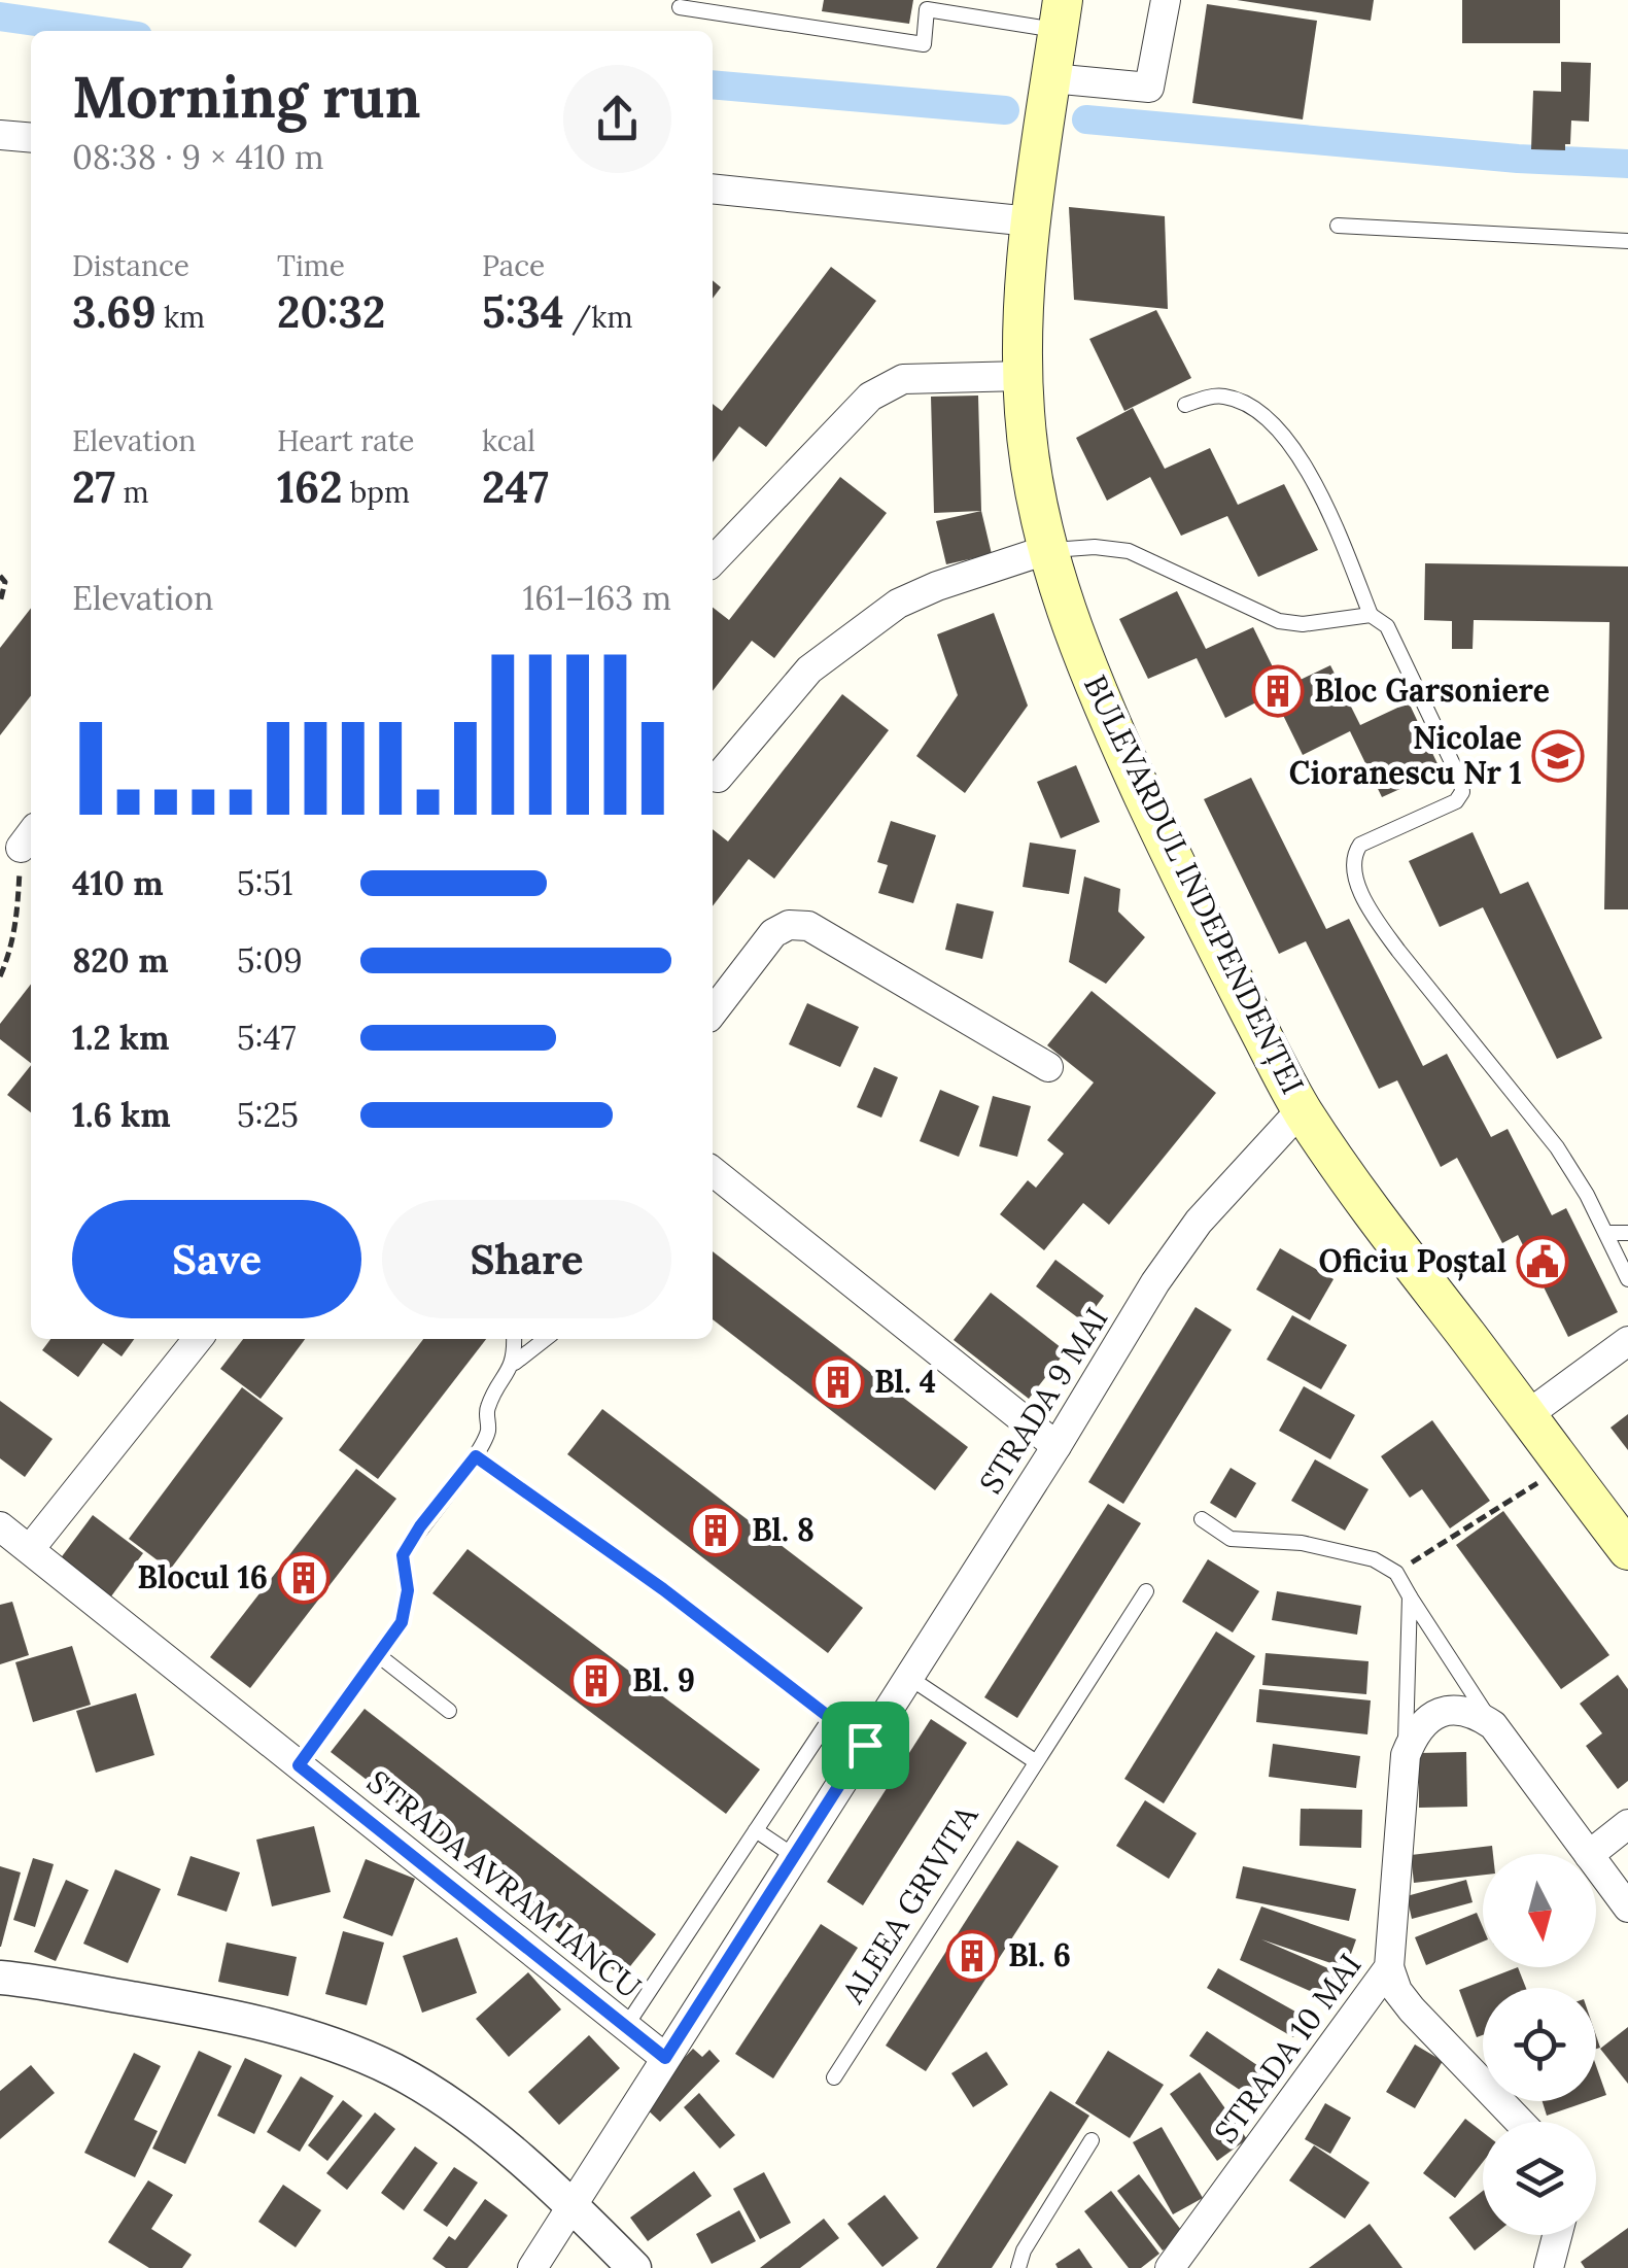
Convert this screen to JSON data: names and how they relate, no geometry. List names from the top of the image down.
{
  "streets": {
    "main road": ["BULEVARDUL INDEPENDENȚEI"],
    "street": ["STRADA 9 MAI", "STRADA AVRAM IANCU", "STRADA 10 MAI"],
    "lane": ["ALEEA GRIVITA"]
  },
  "crossings": [
    ["BULEVARDUL INDEPENDENȚEI", "STRADA 9 MAI"],
    ["STRADA 9 MAI", "STRADA AVRAM IANCU"]
  ],
  "places": {
    "building": [
      "Bloc Garsoniere",
      "Bl. 4",
      "Bl. 8",
      "Blocul 16",
      "Bl. 9",
      "Bl. 6"
    ],
    "school or university": ["Nicolae Cioranescu Nr 1"],
    "public building": ["Oficiu Poștal"]
  },
  "north": "bottom",
  "page": {
    "heading": ["Morning run", "08:38 · 9 × 410 m"],
    "stats": [
      ["Distance", "3.69 km"],
      ["Time", "20:32"],
      ["Pace", "5:34 /km"],
      ["Elevation", "27 m"],
      ["Heart rate", "162 bpm"],
      ["kcal", "247"]
    ],
    "chart": ["Elevation", "161–163 m"],
    "list": [
      {
        "name": "410 m",
        "note": "5:51"
      },
      {
        "name": "820 m",
        "note": "5:09"
      },
      {
        "name": "1.2 km",
        "note": "5:47"
      },
      {
        "name": "1.6 km",
        "note": "5:25"
      }
    ],
    "buttons": ["Save", "Share"]
  }
}
